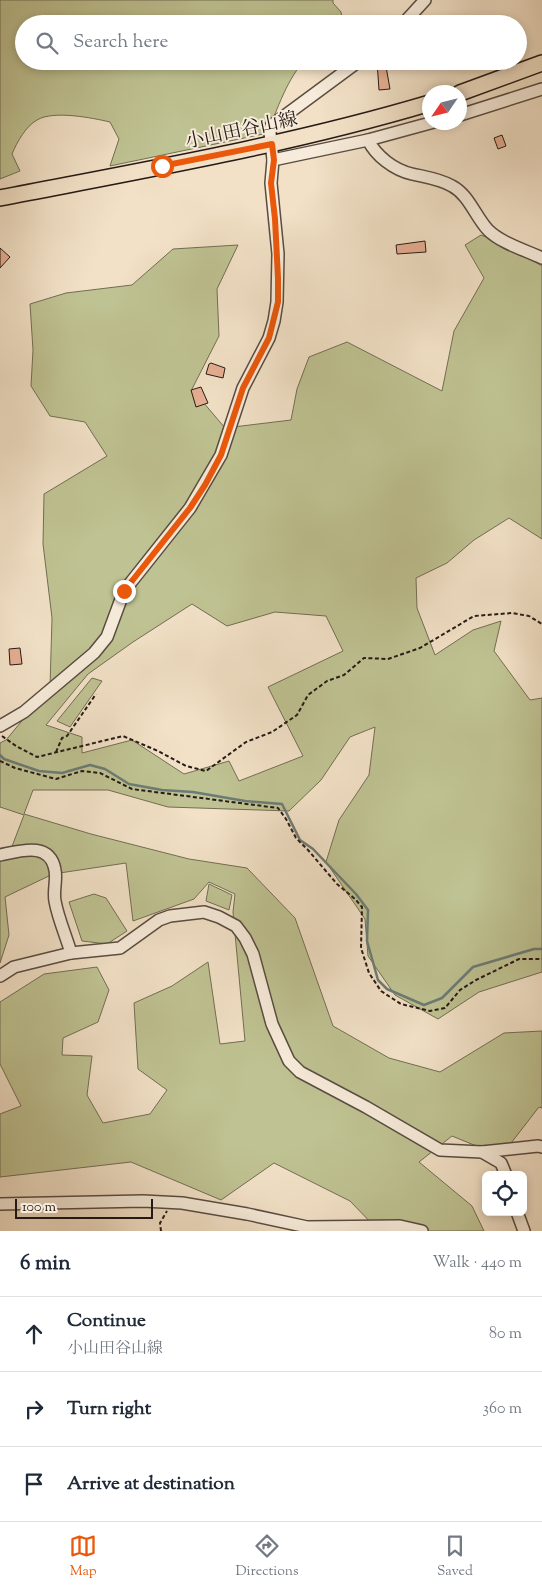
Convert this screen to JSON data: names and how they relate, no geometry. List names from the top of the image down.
{
  "streets": {
    "main road": ["小山田谷山線"]
  },
  "scale_bar": "100 m",
  "north": "bottom left",
  "page": {
    "search": "Search here",
    "scale": "100 m",
    "heading": ["6 min", "Walk · 440 m"],
    "list": [
      ["Continue", "小山田谷山線", "80 m"],
      ["Turn right", "360 m"],
      "Arrive at destination"
    ],
    "nav": ["Map", "Directions", "Saved"]
  }
}
